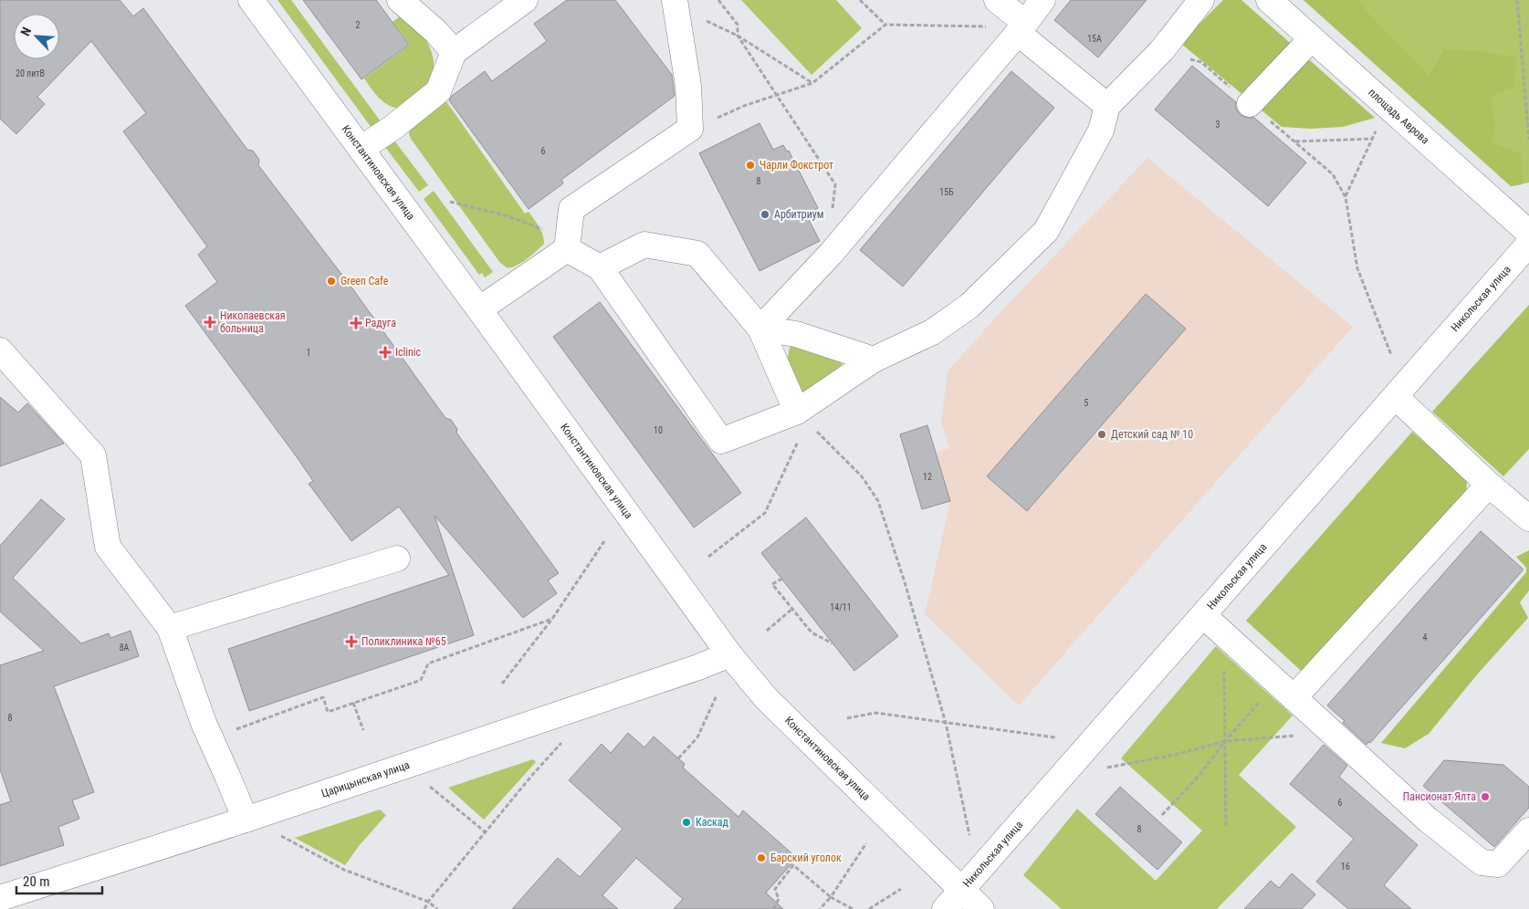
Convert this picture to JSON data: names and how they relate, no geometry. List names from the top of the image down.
{
  "streets": {
    "street": [
      "площадь Аврова",
      "Константиновская улица",
      "Никольская улица",
      "Царицынская улица"
    ]
  },
  "crossings": [
    ["Константиновская улица", "Никольская улица"],
    ["Константиновская улица", "Царицынская улица"]
  ],
  "places": {
    "other": [
      "Чарли Фокстрот",
      "Арбитриум",
      "Green Cafe",
      "Детский сад № 10",
      "Пансионат Ялта",
      "Каскад",
      "Барский уголок"
    ],
    "health": [
      "Николаевская больница",
      "Радуга",
      "Iclinic",
      "Поликлиника №65"
    ]
  },
  "house_numbers": [
    "2",
    "15А",
    "20 литВ",
    "3",
    "6",
    "8",
    "15Б",
    "1",
    "5",
    "10",
    "12",
    "14/11",
    "4",
    "8А",
    "8",
    "6",
    "8",
    "16"
  ],
  "scale_bar": "20 m",
  "north": "top left"
}
